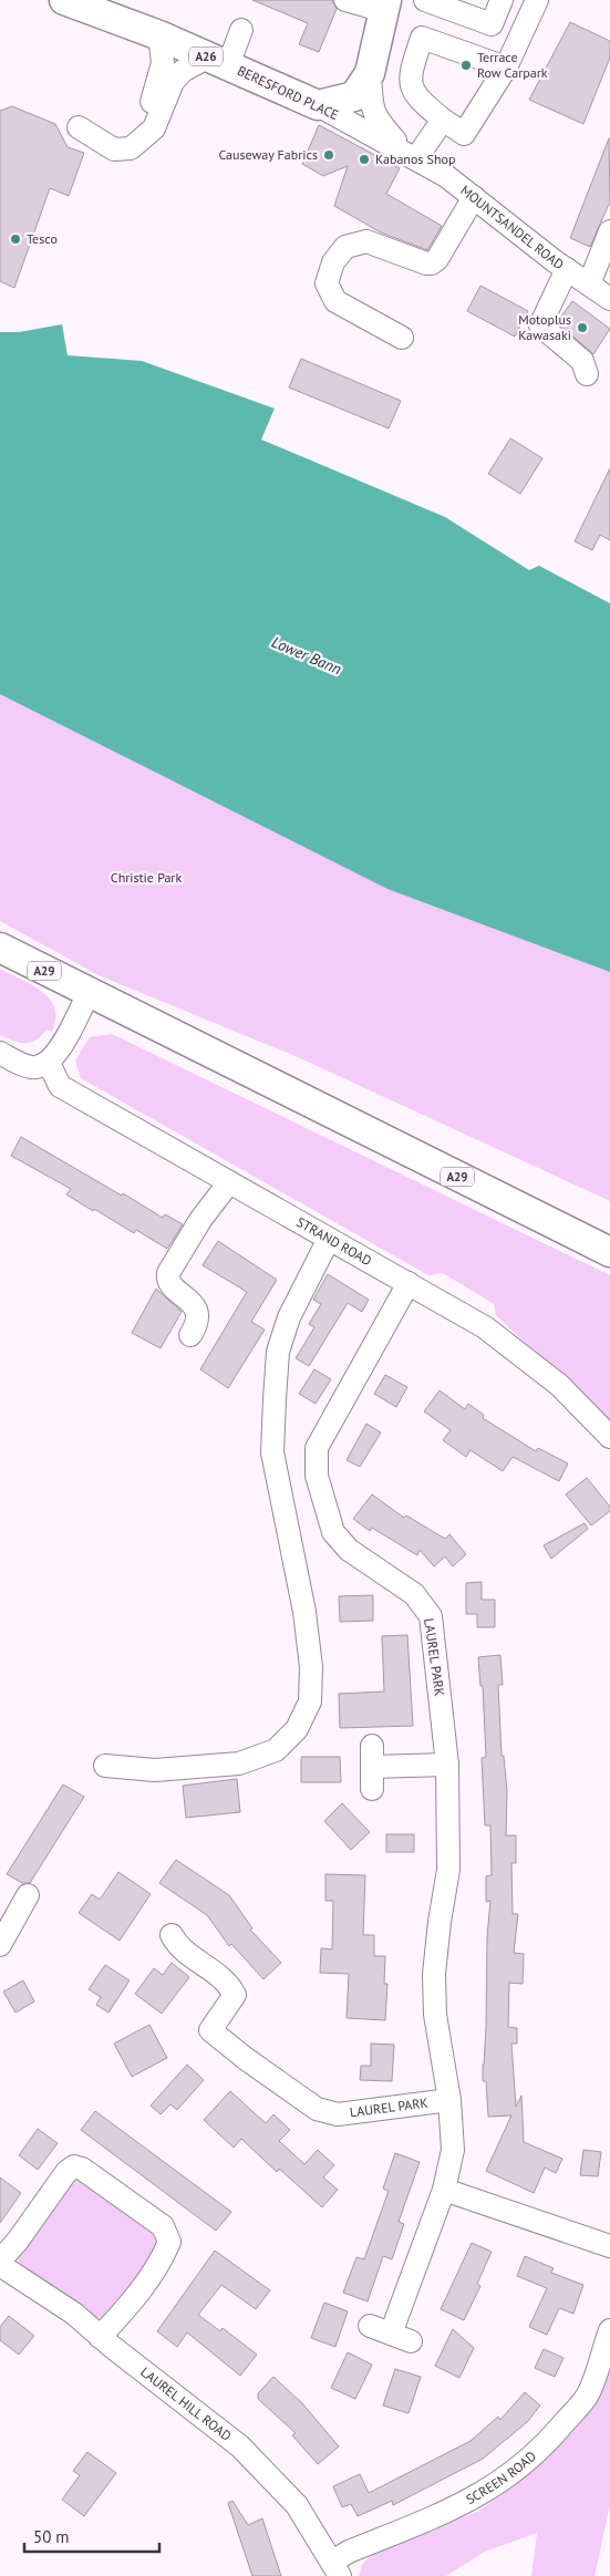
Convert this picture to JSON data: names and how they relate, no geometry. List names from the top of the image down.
{
  "streets": {
    "main road": ["A26", "BERESFORD PLACE", "A29"],
    "street": [
      "MOUNTSANDEL ROAD",
      "STRAND ROAD",
      "LAUREL PARK",
      "LAUREL HILL ROAD",
      "SCREEN ROAD"
    ]
  },
  "crossings": [
    ["BERESFORD PLACE", "MOUNTSANDEL ROAD"],
    ["STRAND ROAD", "LAUREL PARK"],
    ["LAUREL HILL ROAD", "SCREEN ROAD"]
  ],
  "water": ["Lower Bann"],
  "parks": ["Christie Park"],
  "places": [
    "Terrace Row Carpark",
    "Causeway Fabrics",
    "Kabanos Shop",
    "Tesco",
    "Motoplus Kawasaki"
  ],
  "scale_bar": "50 m"
}
